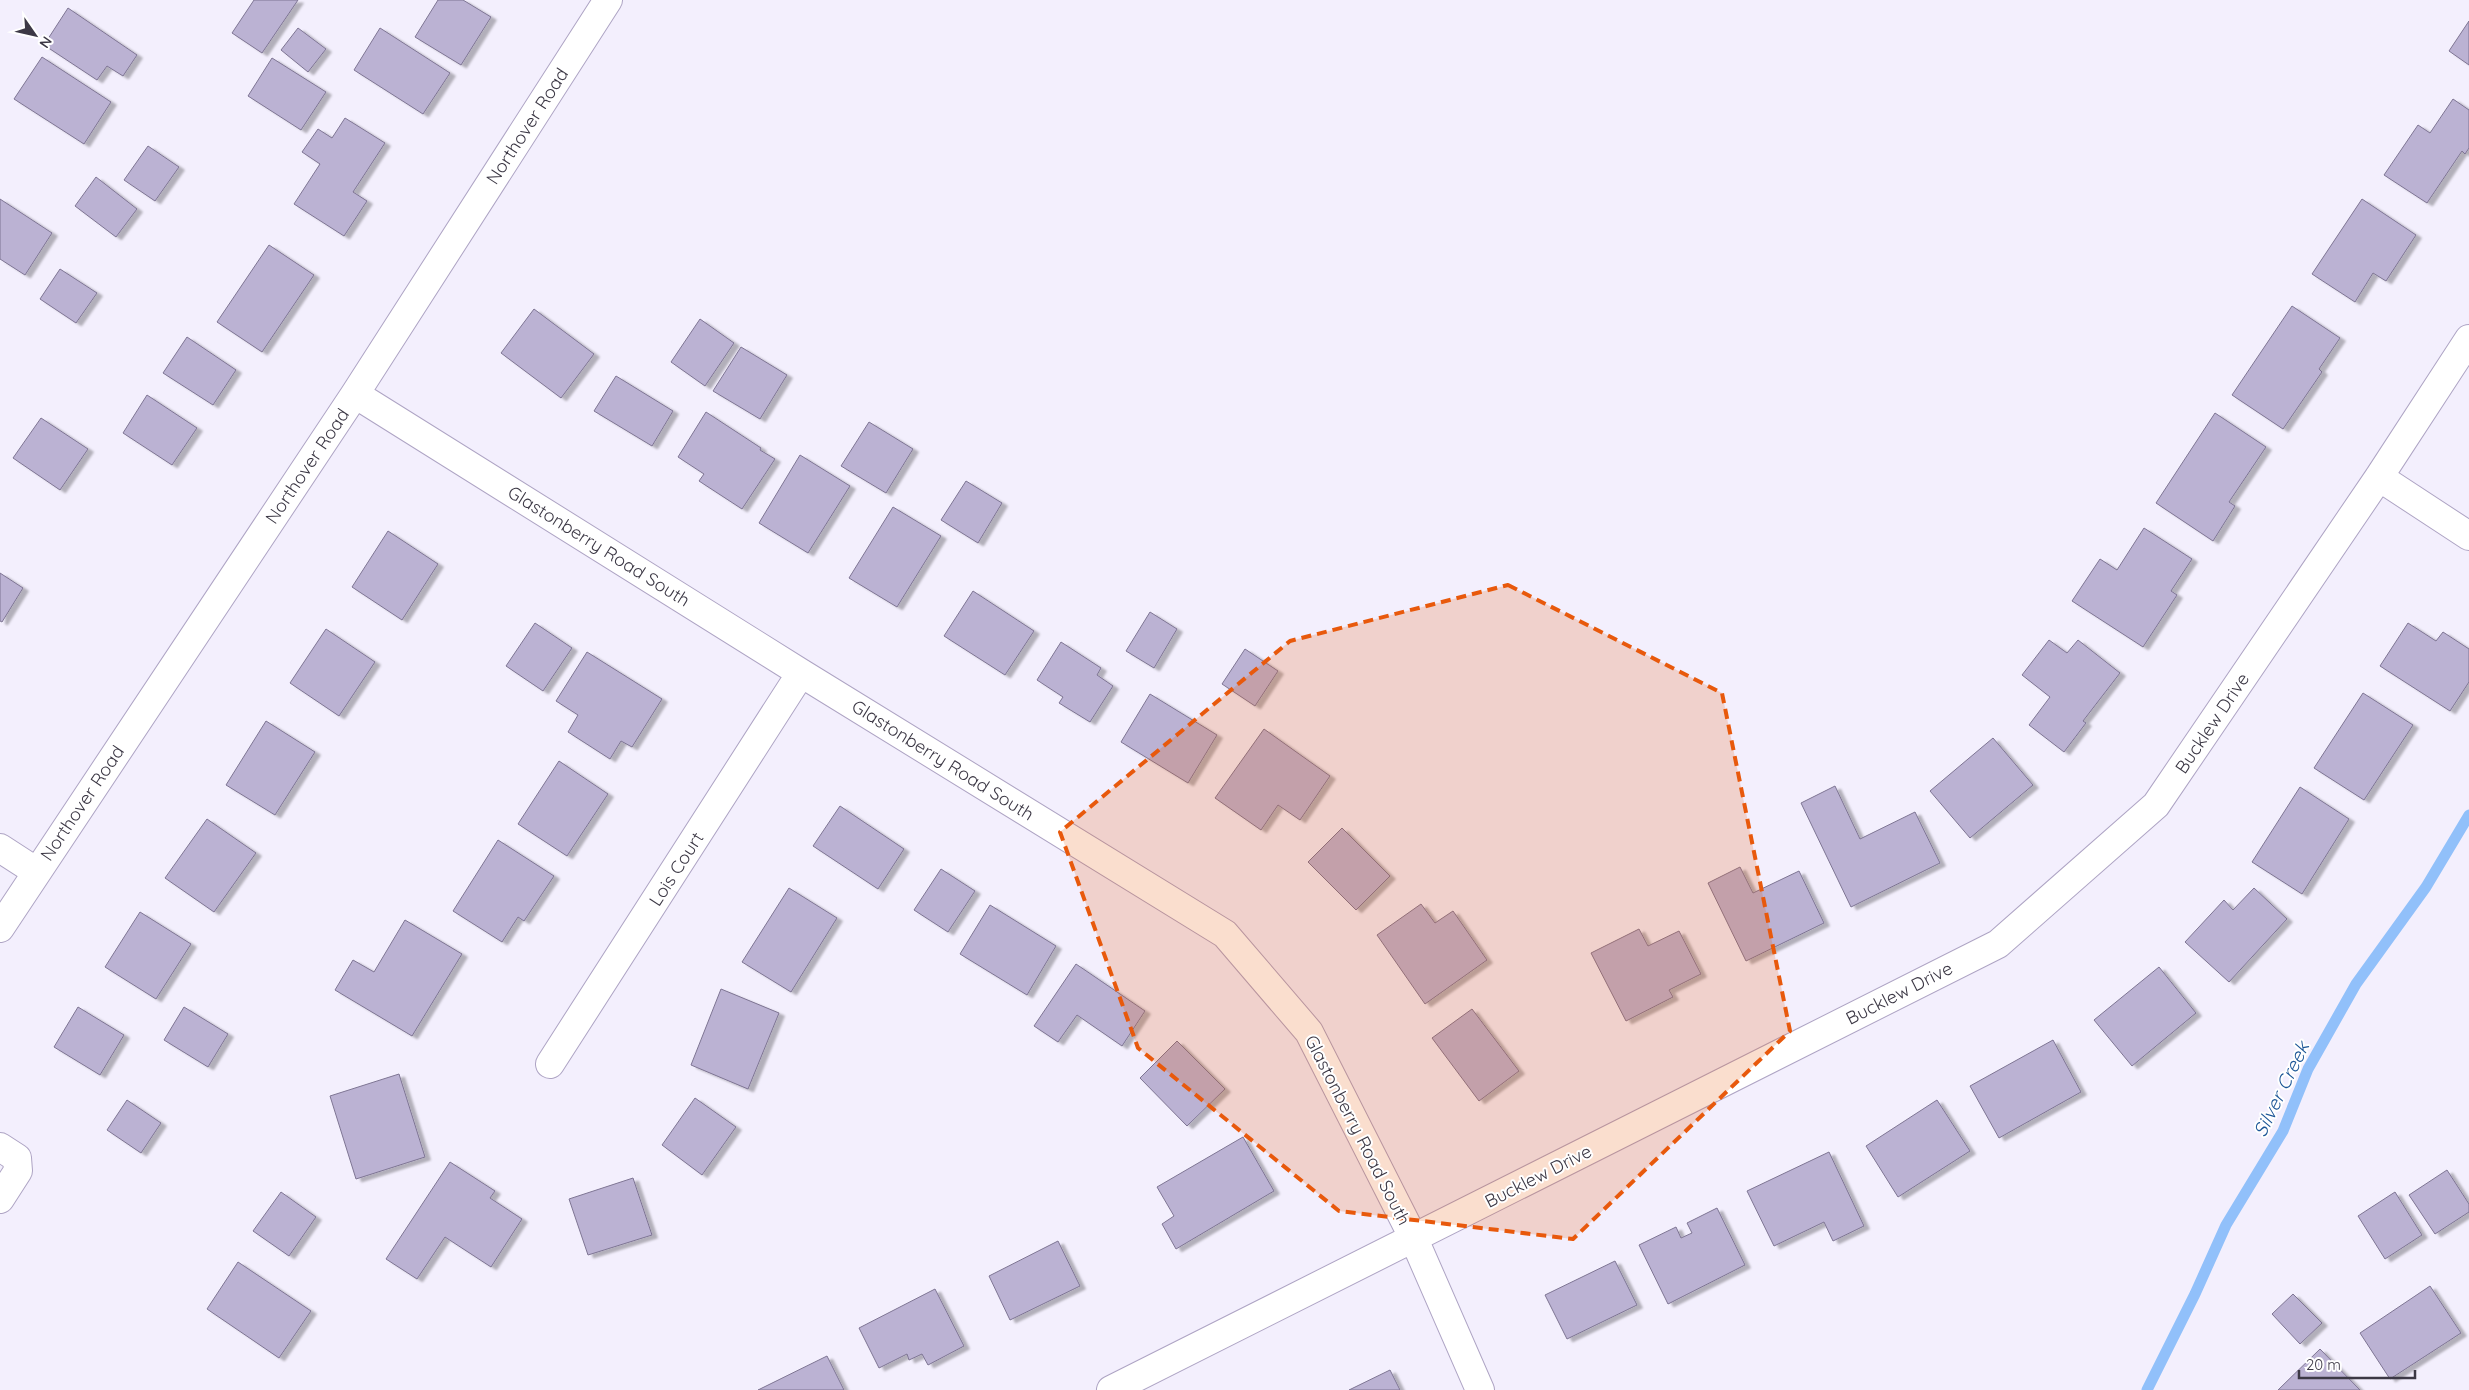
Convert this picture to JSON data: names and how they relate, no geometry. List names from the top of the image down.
{
  "streets": {
    "street": [
      "Northover Road",
      "Glastonberry Road South",
      "Bucklew Drive",
      "Lois Court"
    ]
  },
  "crossings": [
    ["Northover Road", "Glastonberry Road South"],
    ["Glastonberry Road South", "Bucklew Drive"],
    ["Glastonberry Road South", "Lois Court"]
  ],
  "water": ["Silver Creek"],
  "scale_bar": "20 m",
  "north": "bottom right"
}
